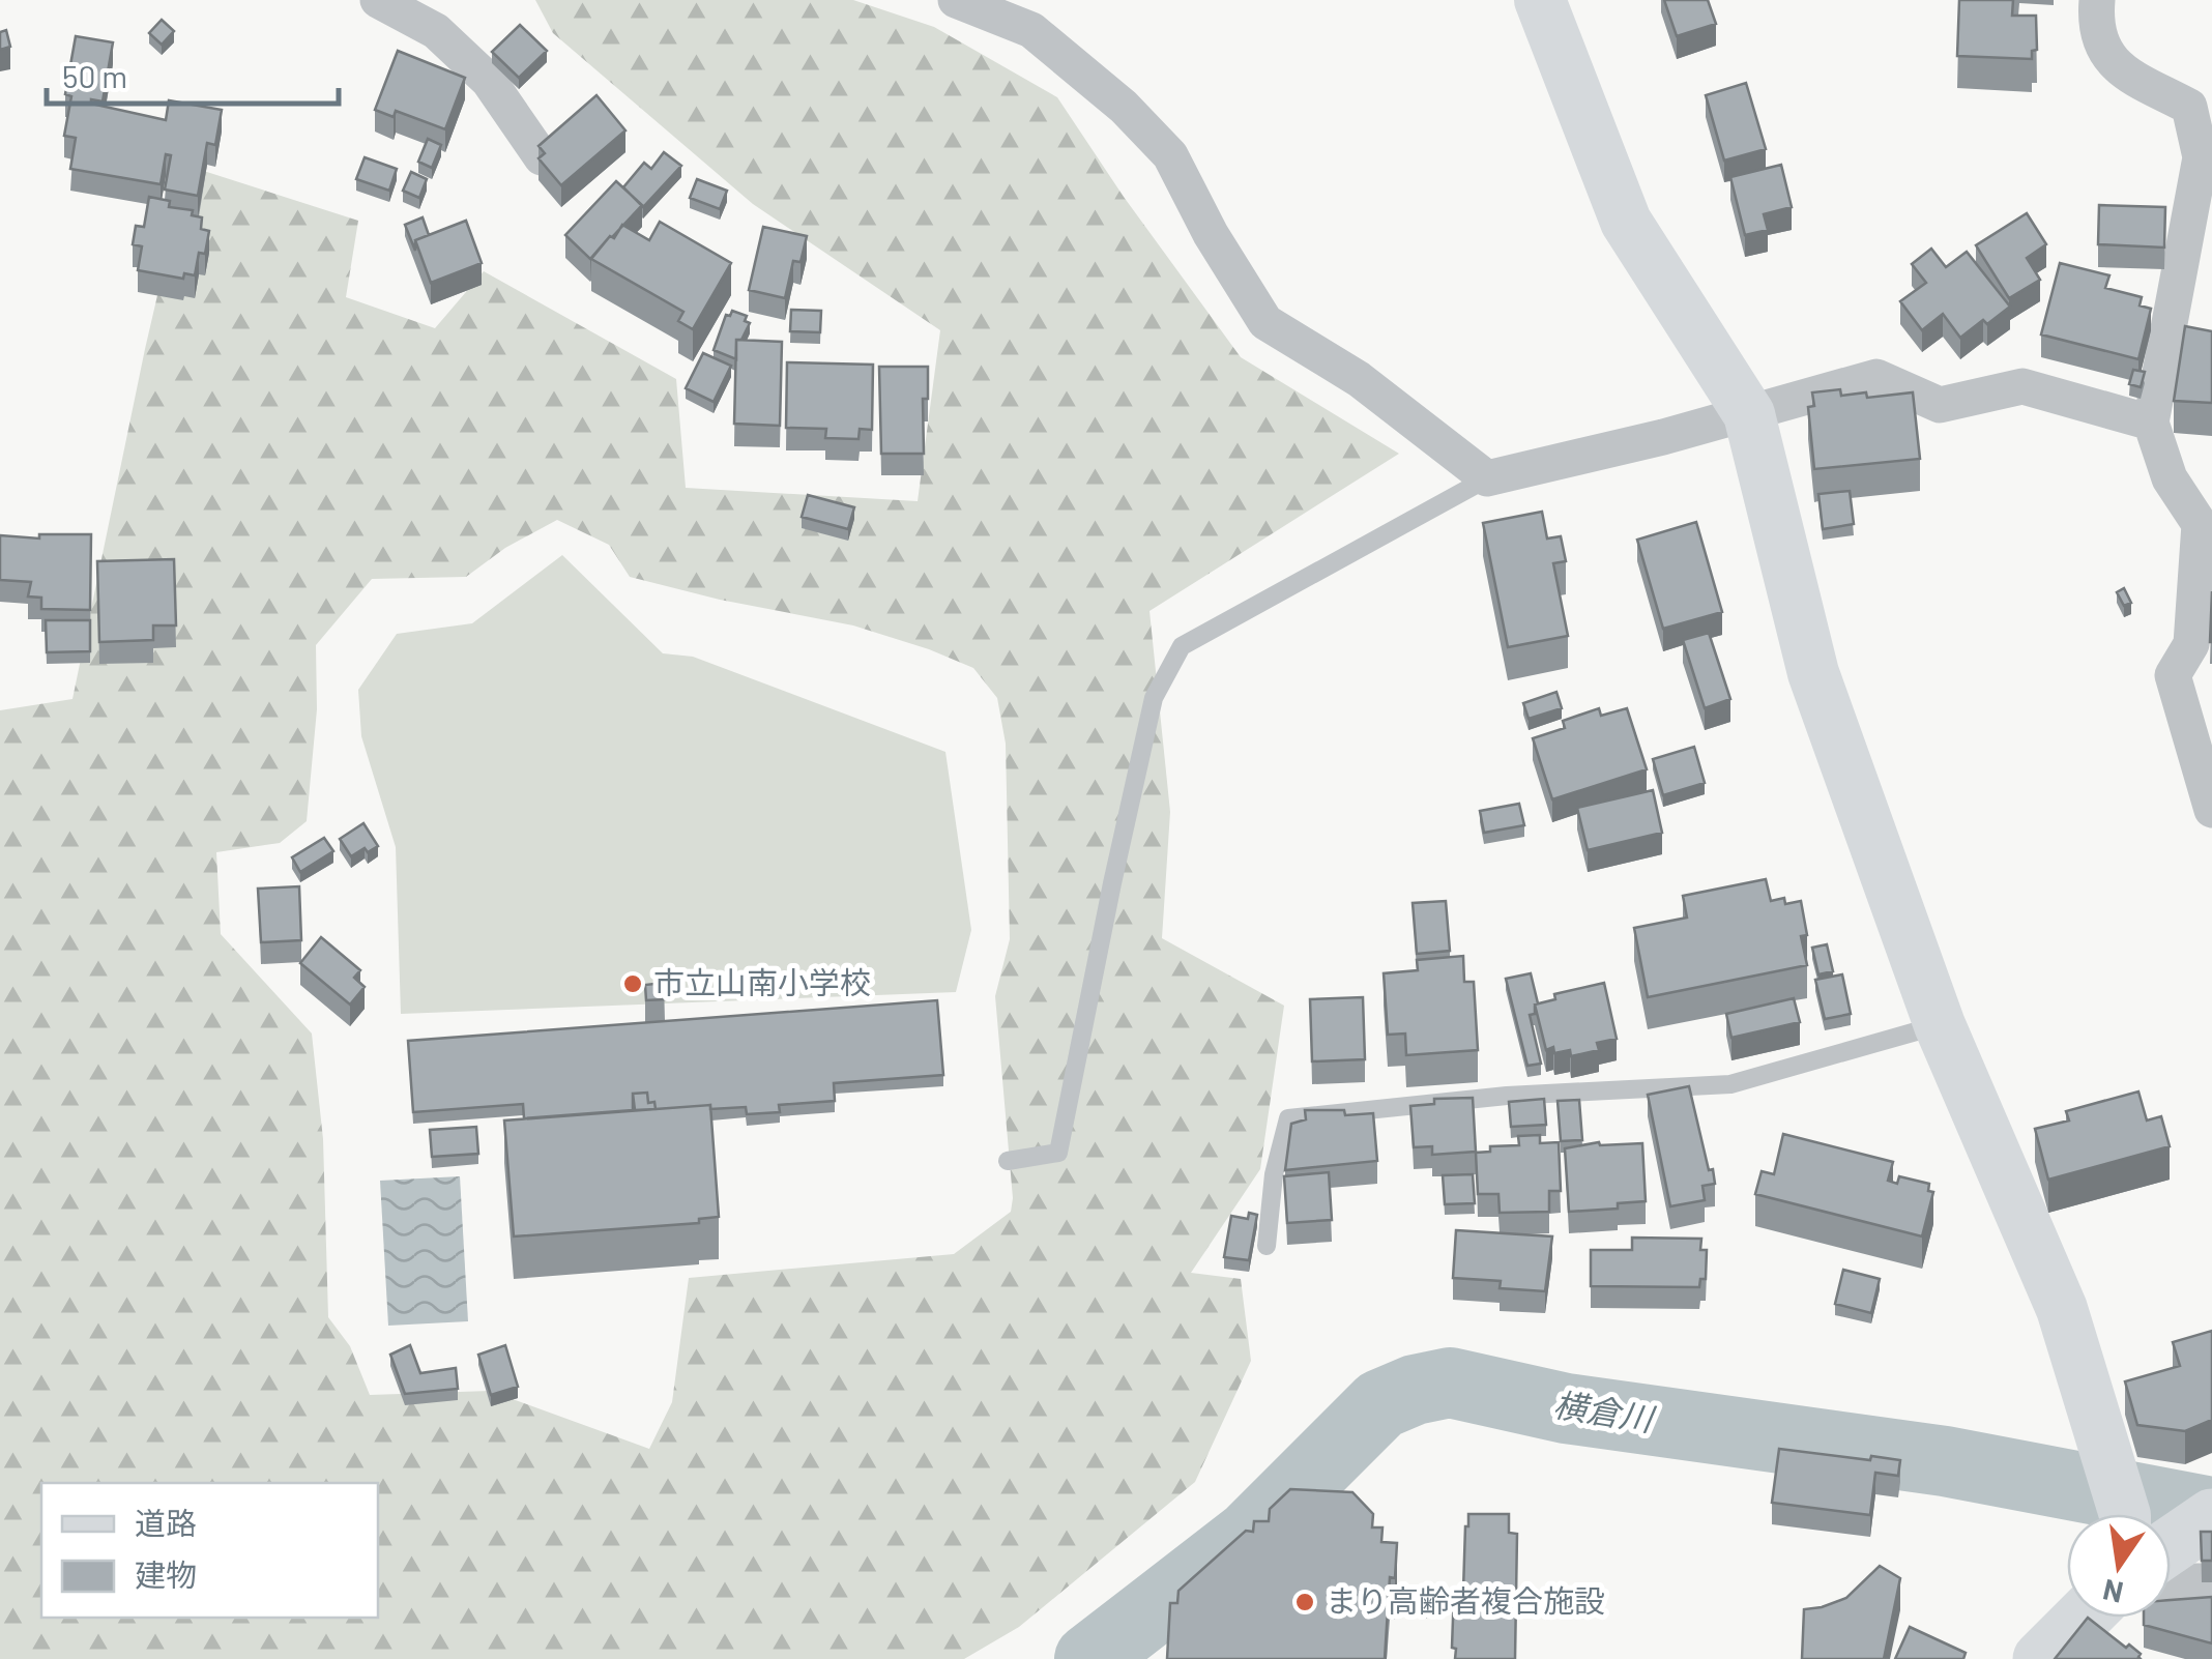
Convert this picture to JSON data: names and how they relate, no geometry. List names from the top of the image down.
{
  "water": ["横倉川"],
  "places": ["市立山南小学校", "まり高齢者複合施設"],
  "legend": ["道路", "建物"],
  "scale_bar": "50 m",
  "north": "bottom"
}
